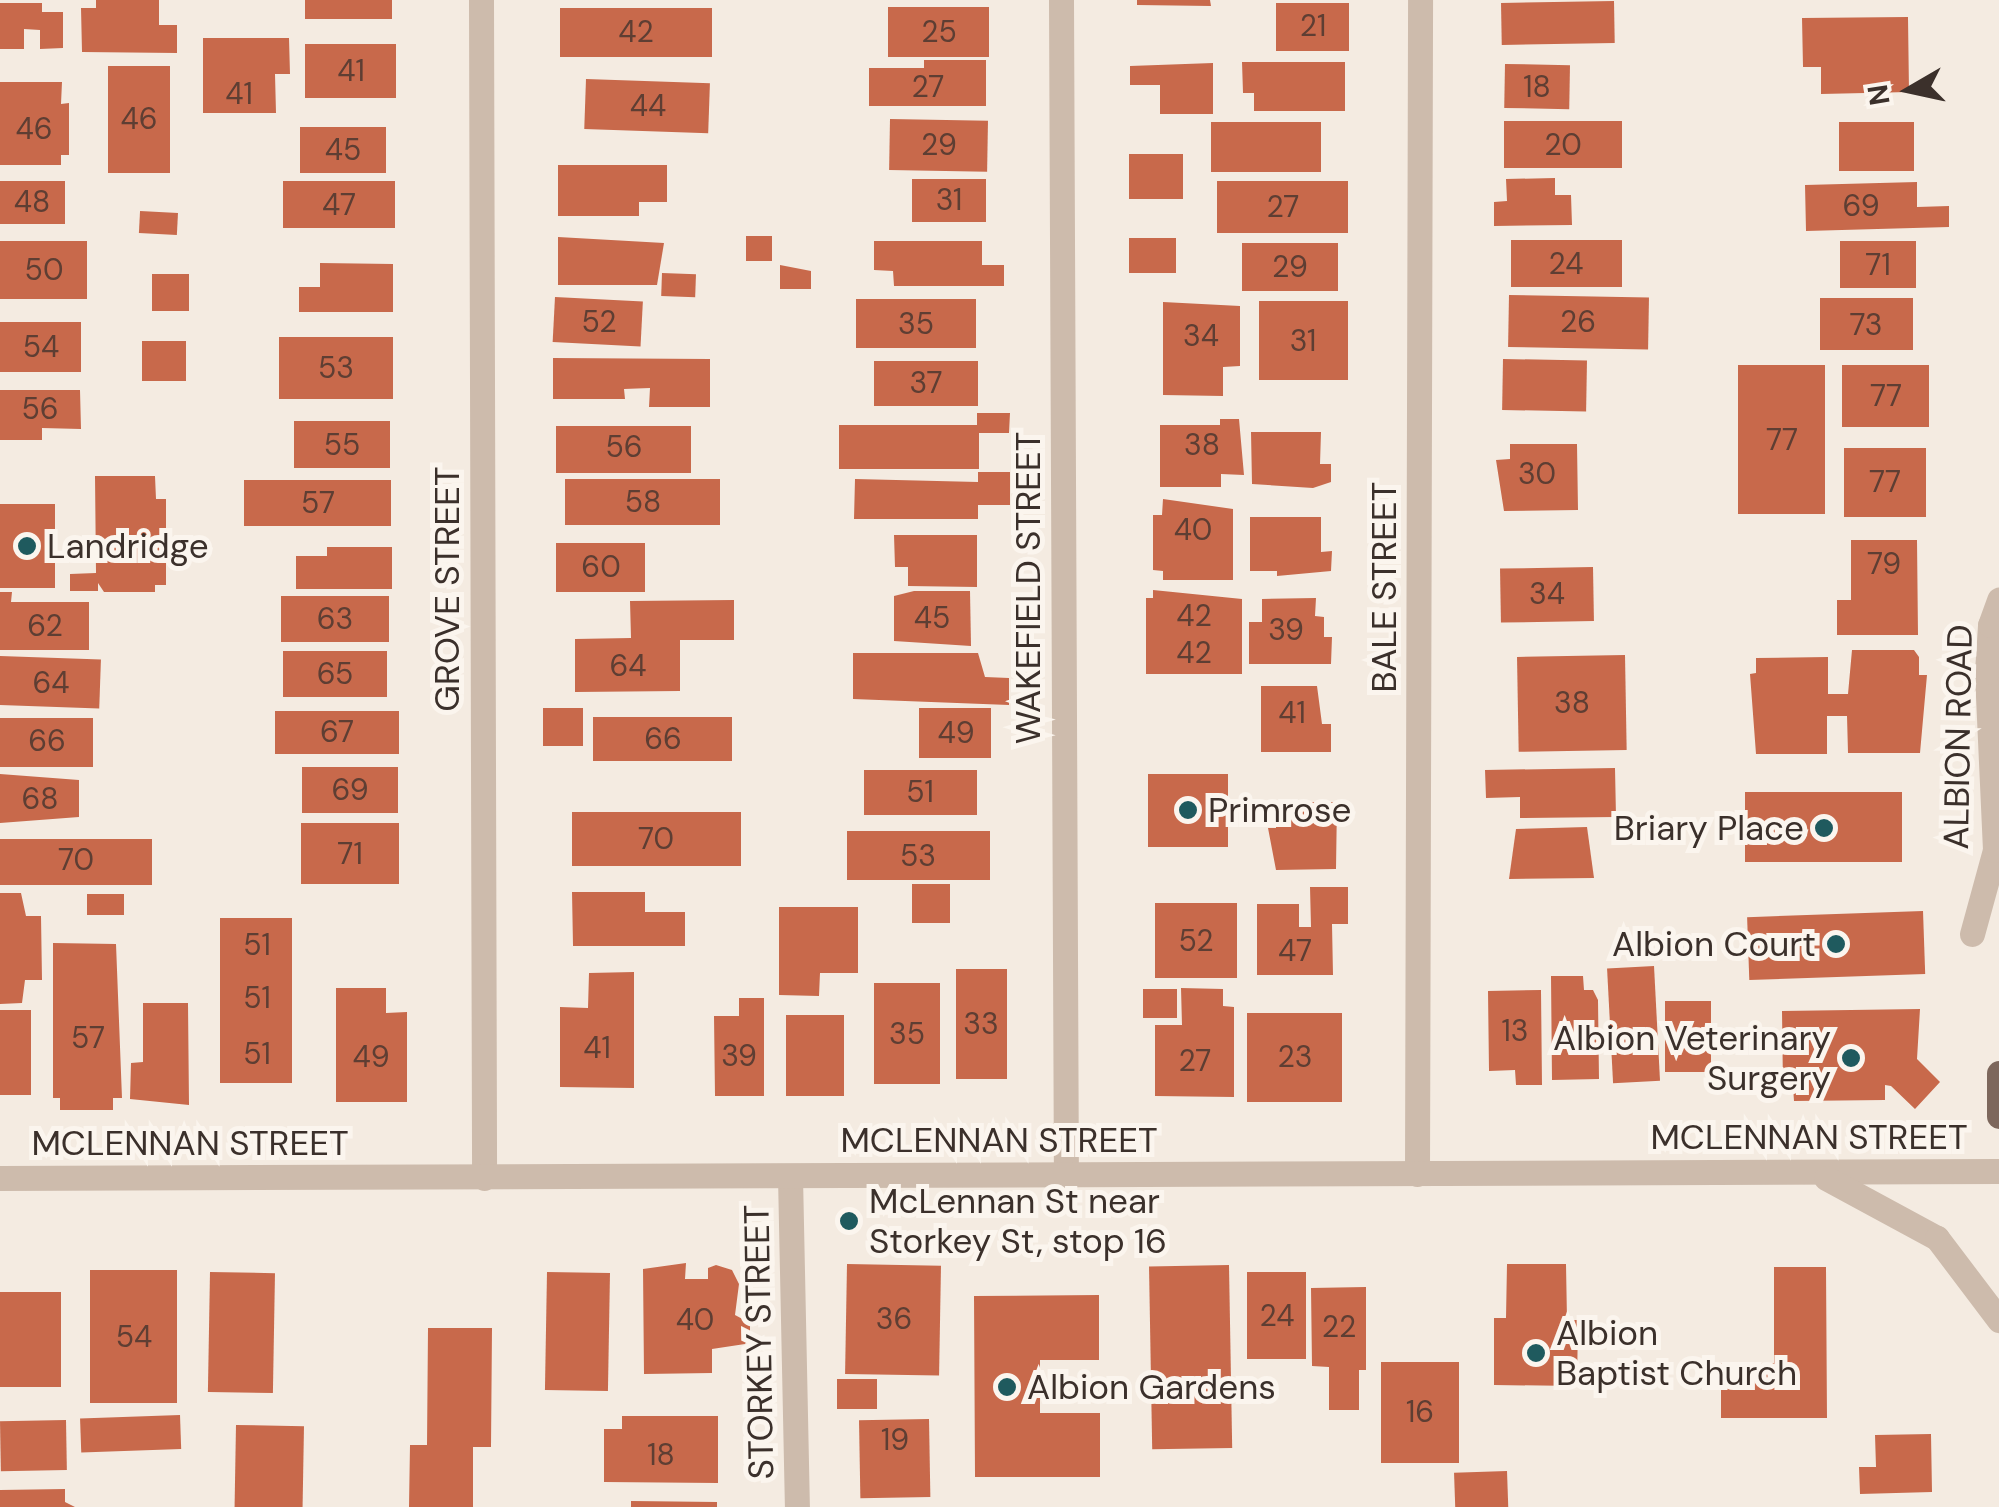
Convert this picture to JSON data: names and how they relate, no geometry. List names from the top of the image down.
{
  "streets": {
    "street": [
      "BALE STREET",
      "WAKEFIELD STREET",
      "GROVE STREET",
      "ALBION ROAD",
      "MCLENNAN STREET",
      "STORKEY STREET"
    ]
  },
  "crossings": [
    ["BALE STREET", "MCLENNAN STREET"],
    ["WAKEFIELD STREET", "MCLENNAN STREET"],
    ["GROVE STREET", "MCLENNAN STREET"],
    ["MCLENNAN STREET", "STORKEY STREET"]
  ],
  "places": [
    "Landridge",
    "Primrose",
    "Briary Place",
    "Albion Court",
    "Albion Veterinary Surgery",
    "McLennan St near Storkey St, stop 16",
    "Albion Baptist Church",
    "Albion Gardens"
  ],
  "house_numbers": [
    "21",
    "42",
    "25",
    "41",
    "27",
    "18",
    "41",
    "44",
    "46",
    "46",
    "29",
    "20",
    "45",
    "31",
    "48",
    "47",
    "69",
    "27",
    "24",
    "71",
    "29",
    "50",
    "52",
    "26",
    "35",
    "73",
    "34",
    "31",
    "54",
    "53",
    "37",
    "77",
    "56",
    "77",
    "55",
    "38",
    "56",
    "30",
    "77",
    "58",
    "57",
    "40",
    "79",
    "60",
    "34",
    "42",
    "45",
    "63",
    "62",
    "39",
    "42",
    "64",
    "65",
    "64",
    "38",
    "41",
    "67",
    "49",
    "66",
    "66",
    "69",
    "51",
    "68",
    "70",
    "71",
    "53",
    "70",
    "52",
    "51",
    "47",
    "51",
    "33",
    "13",
    "35",
    "57",
    "41",
    "51",
    "39",
    "49",
    "23",
    "27",
    "24",
    "36",
    "40",
    "22",
    "54",
    "16",
    "19",
    "18"
  ],
  "north": "left"
}
